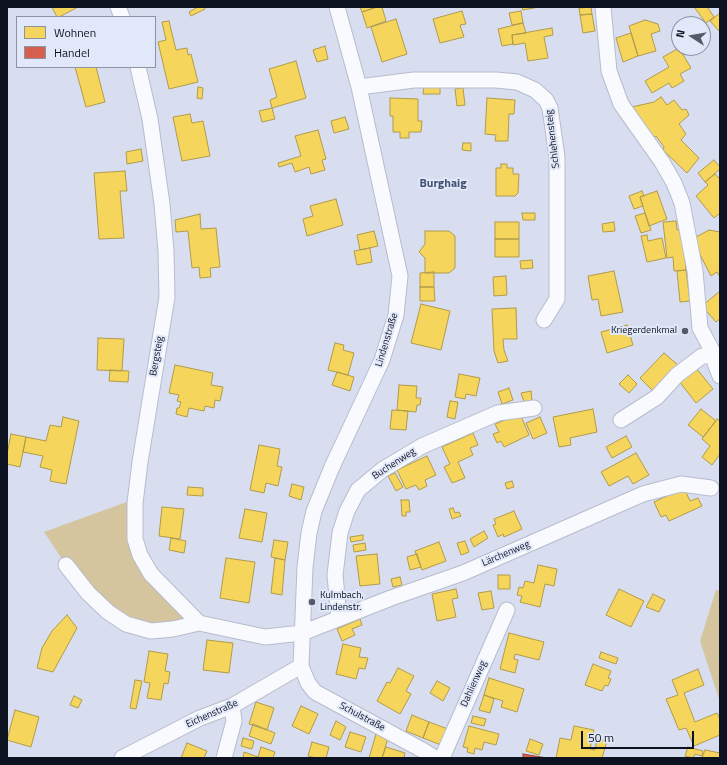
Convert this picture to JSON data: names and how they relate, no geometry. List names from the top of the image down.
{
  "streets": {
    "street": [
      "Schlehensteig",
      "Lindenstraße",
      "Bergsteig",
      "Buchenweg",
      "Lärchenweg",
      "Dahlienweg",
      "Eichenstraße",
      "Schulstraße"
    ]
  },
  "crossings": [
    ["Schlehensteig", "Lindenstraße"],
    ["Lindenstraße", "Lärchenweg"],
    ["Lindenstraße", "Eichenstraße"],
    ["Lindenstraße", "Schulstraße"],
    ["Buchenweg", "Lärchenweg"],
    ["Eichenstraße", "Schulstraße"]
  ],
  "districts": ["Burghaig"],
  "places": ["Kriegerdenkmal", "Kulmbach, Lindenstr."],
  "legend": ["Wohnen", "Handel"],
  "scale_bar": "50 m",
  "north": "left"
}
